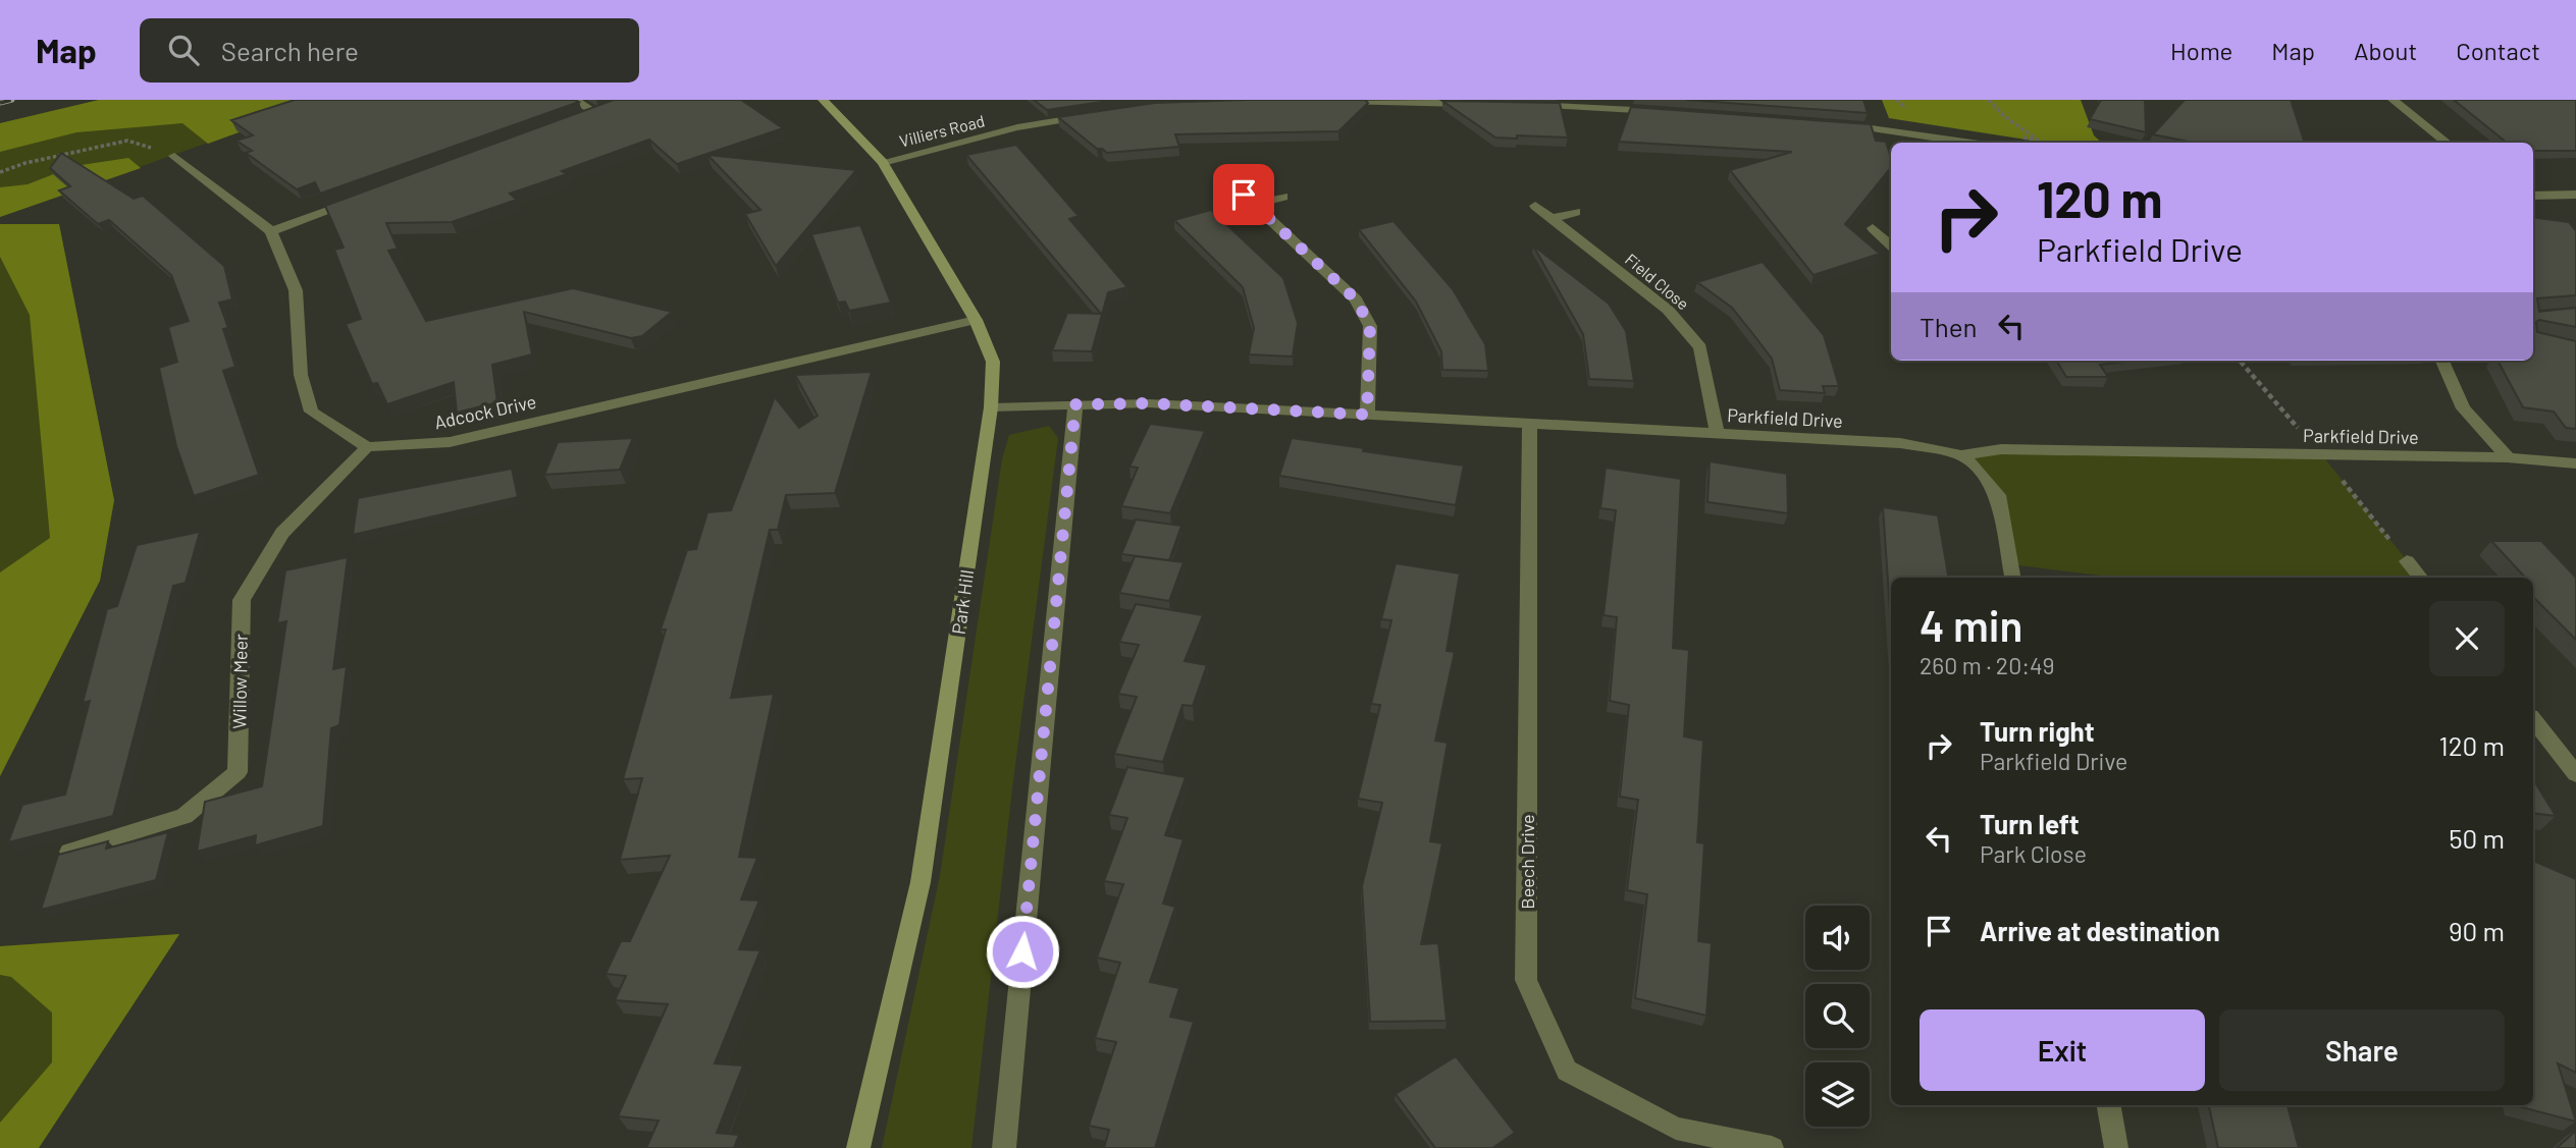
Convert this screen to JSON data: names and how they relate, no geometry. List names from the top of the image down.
{
  "streets": {
    "street": [
      "Villiers Road",
      "Field Close",
      "Adcock Drive",
      "Parkfield Drive",
      "Park Hill",
      "Willow Meer",
      "Beech Drive"
    ]
  },
  "crossings": [
    ["Villiers Road", "Park Hill"],
    ["Field Close", "Parkfield Drive"],
    ["Adcock Drive", "Park Hill"],
    ["Adcock Drive", "Willow Meer"],
    ["Parkfield Drive", "Park Hill"],
    ["Parkfield Drive", "Beech Drive"]
  ],
  "page": {
    "header": "Map",
    "search": "Search here",
    "nav": [
      "Home",
      "Map",
      "About",
      "Contact"
    ],
    "turn": ["120 m", "Parkfield Drive"],
    "then": "Then",
    "heading": ["4 min", "260 m · 20:49"],
    "list": [
      {
        "name": "Turn right",
        "note": "Parkfield Drive",
        "value": "120 m"
      },
      {
        "name": "Turn left",
        "note": "Park Close",
        "value": "50 m"
      },
      {
        "name": "Arrive at destination",
        "value": "90 m"
      }
    ],
    "buttons": ["Exit", "Share"]
  }
}
